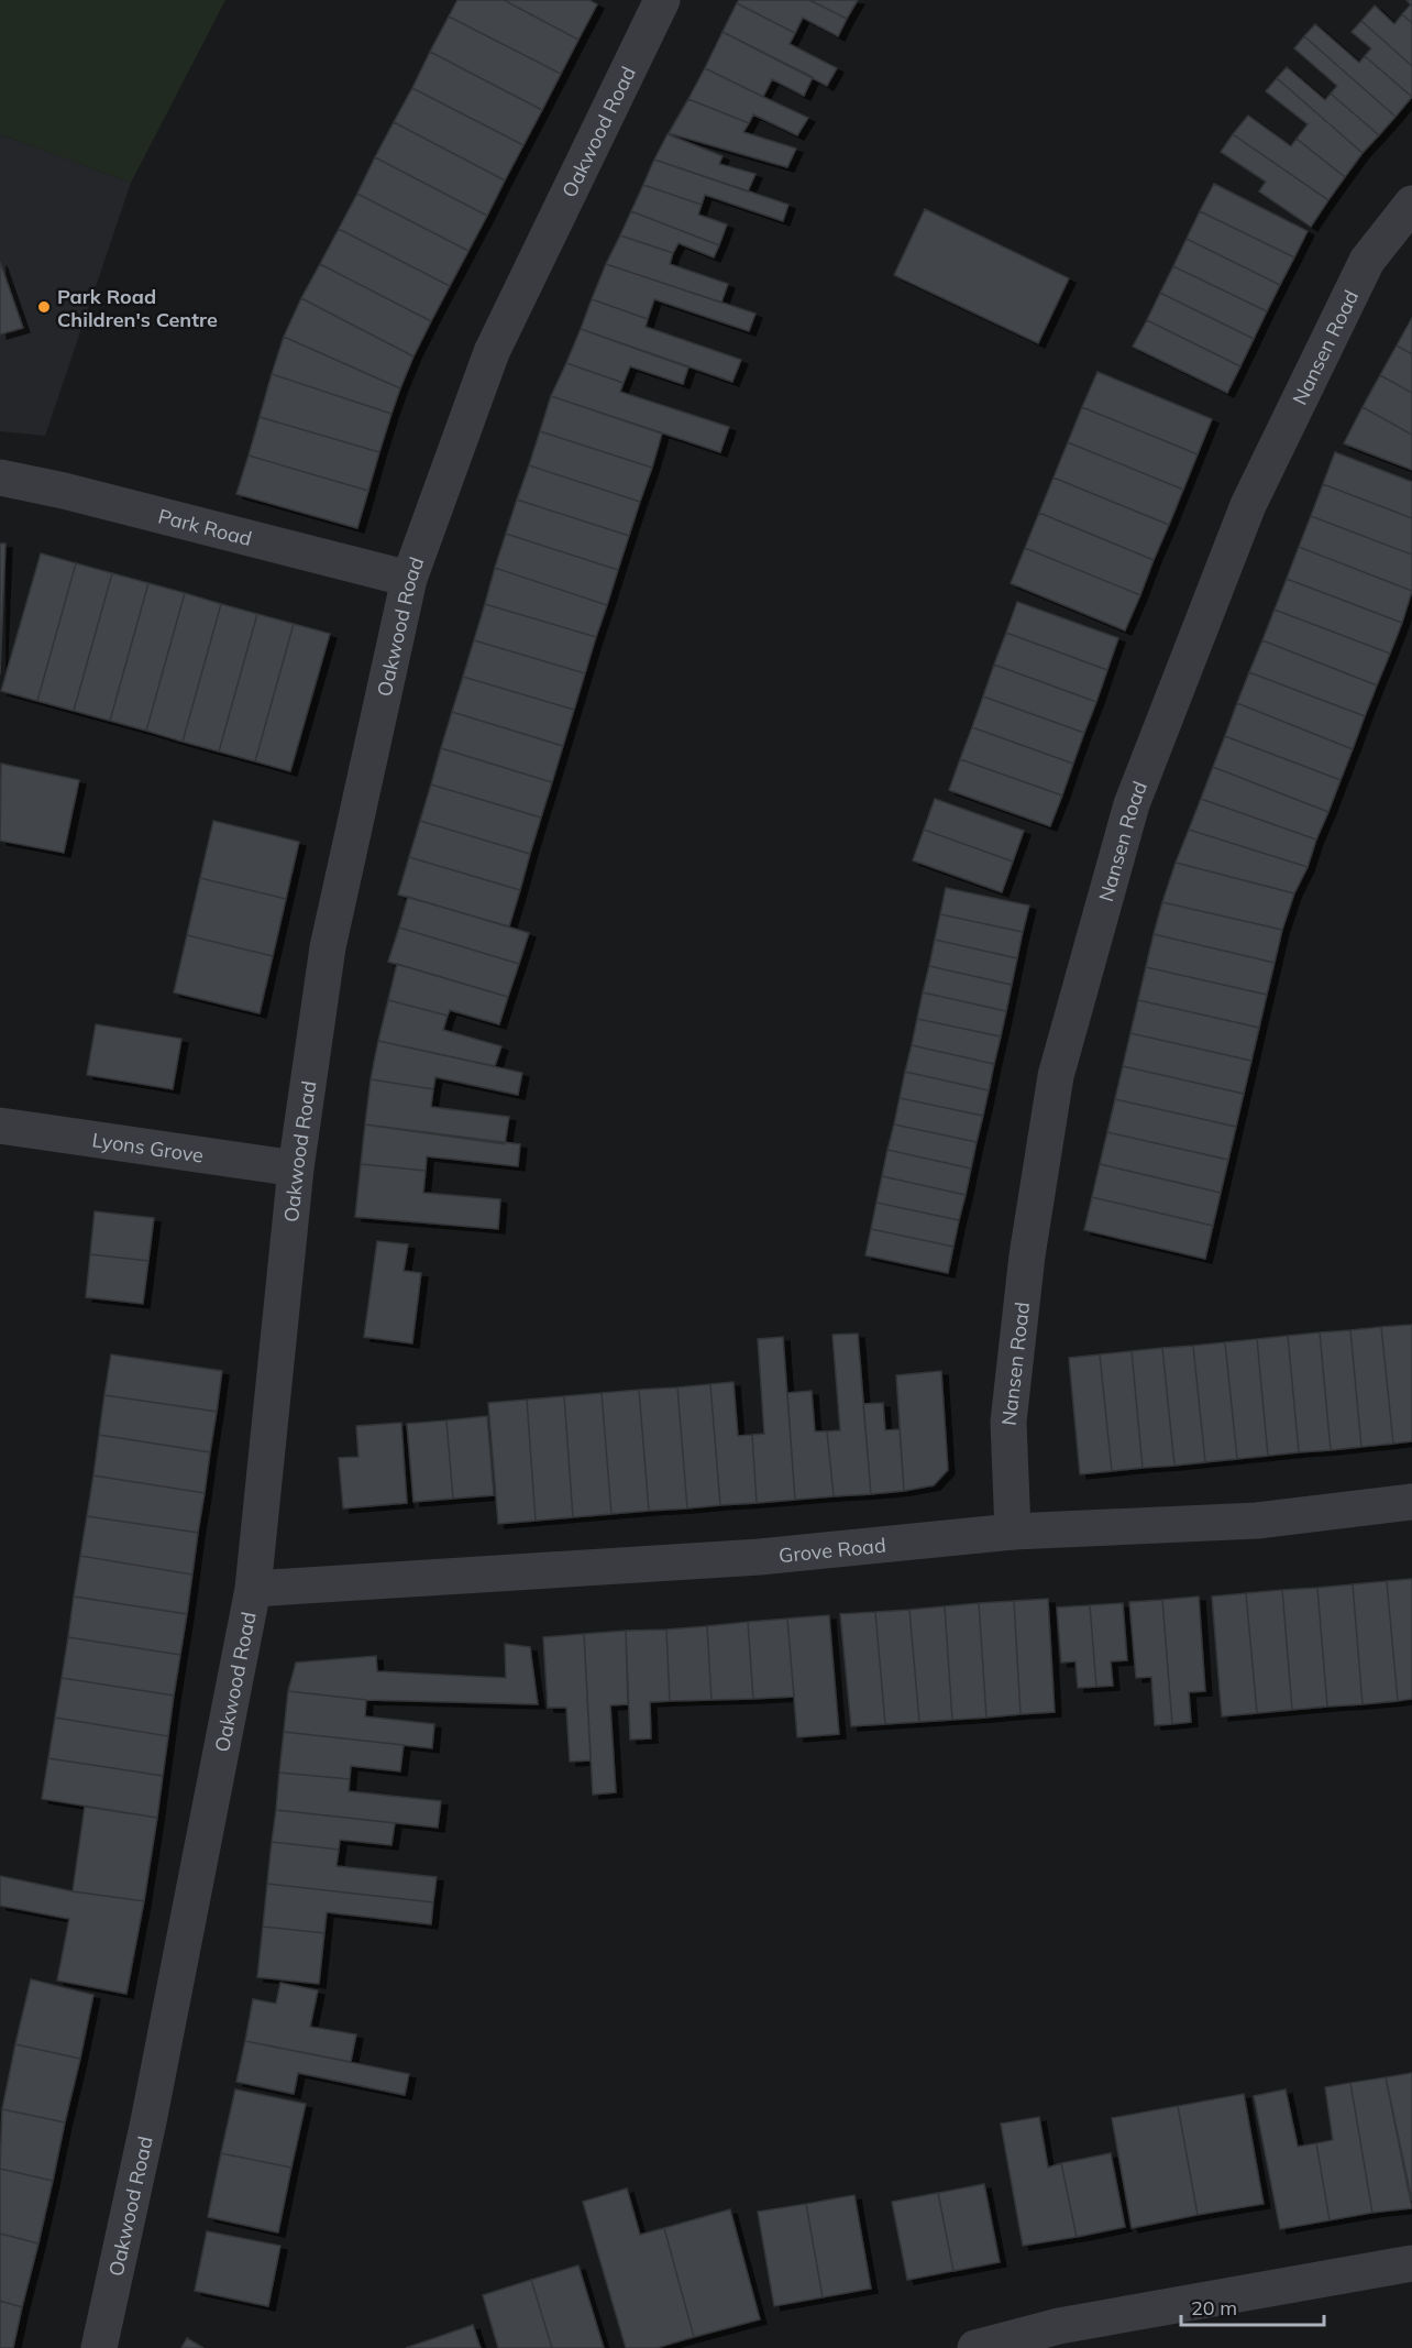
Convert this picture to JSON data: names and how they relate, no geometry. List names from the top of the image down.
{
  "streets": {
    "street": [
      "Oakwood Road",
      "Nansen Road",
      "Park Road",
      "Lyons Grove",
      "Grove Road"
    ]
  },
  "crossings": [
    ["Oakwood Road", "Park Road"],
    ["Oakwood Road", "Lyons Grove"],
    ["Oakwood Road", "Grove Road"],
    ["Nansen Road", "Grove Road"]
  ],
  "places": ["Park Road Children's Centre"],
  "scale_bar": "20 m"
}
